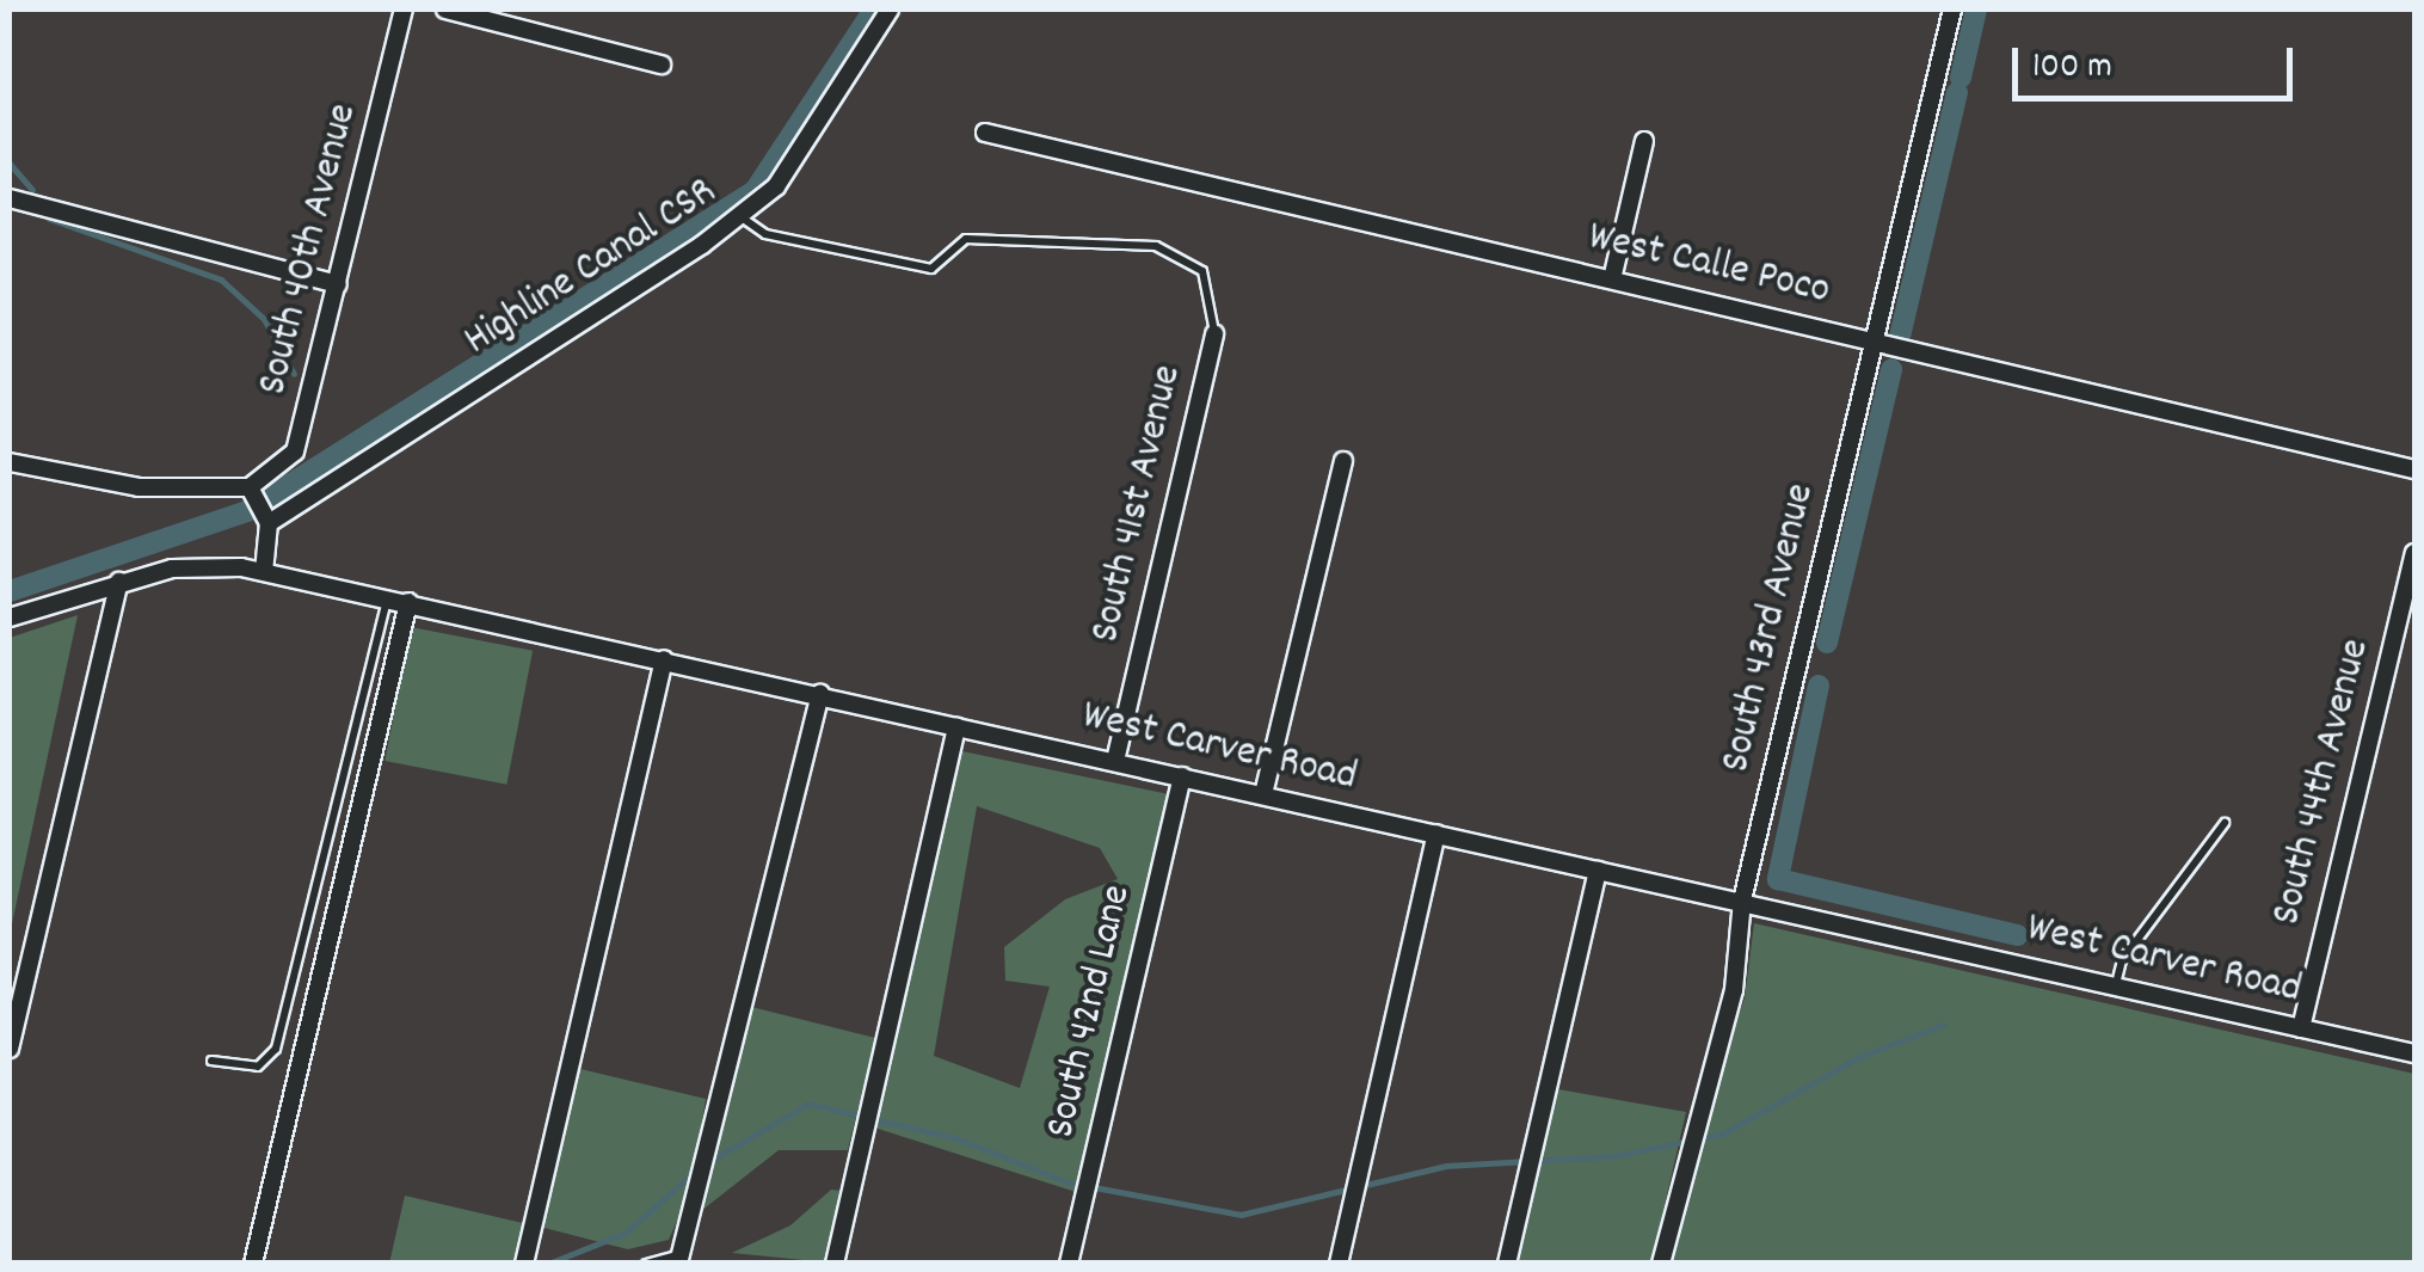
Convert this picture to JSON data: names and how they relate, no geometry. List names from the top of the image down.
{
  "streets": {
    "street": [
      "South 40th Avenue",
      "West Calle Poco",
      "Highline Canal CSR",
      "South 41st Avenue",
      "South 43rd Avenue",
      "West Carver Road",
      "South 44th Avenue",
      "South 42nd Lane"
    ]
  },
  "crossings": [
    ["West Calle Poco", "South 43rd Avenue"],
    ["South 41st Avenue", "West Carver Road"],
    ["South 43rd Avenue", "West Carver Road"],
    ["West Carver Road", "South 44th Avenue"],
    ["West Carver Road", "South 42nd Lane"]
  ],
  "scale_bar": "100 m"
}
